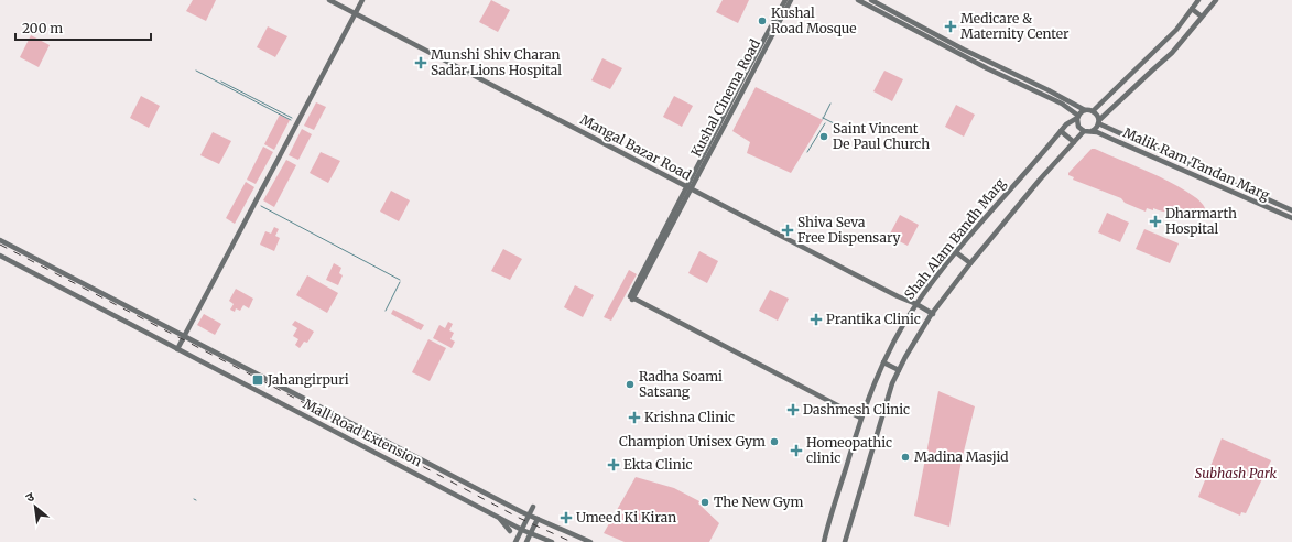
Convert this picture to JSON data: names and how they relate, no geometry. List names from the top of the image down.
{
  "streets": {
    "street": [
      "Kushal Cinema Road",
      "Mangal Bazar Road",
      "Malik Ram Tandan Marg",
      "Shah Alam Bandh Marg",
      "Mall Road Extension"
    ]
  },
  "crossings": [
    ["Kushal Cinema Road", "Mangal Bazar Road"],
    ["Kushal Cinema Road", "Shah Alam Bandh Marg"],
    ["Mangal Bazar Road", "Shah Alam Bandh Marg"],
    ["Malik Ram Tandan Marg", "Shah Alam Bandh Marg"]
  ],
  "parks": ["Subhash Park"],
  "places": {
    "other": [
      "Kushal Road Mosque",
      "Saint Vincent De Paul Church",
      "Radha Soami Satsang",
      "Champion Unisex Gym",
      "Madina Masjid",
      "The New Gym"
    ],
    "health": [
      "Medicare & Maternity Center",
      "Munshi Shiv Charan Sadar Lions Hospital",
      "Dharmarth Hospital",
      "Shiva Seva Free Dispensary",
      "Prantika Clinic",
      "Dashmesh Clinic",
      "Krishna Clinic",
      "Homeopathic clinic",
      "Ekta Clinic",
      "Umeed Ki Kiran"
    ],
    "transit": ["Jahangirpuri"]
  },
  "scale_bar": "200 m",
  "north": "top left"
}
